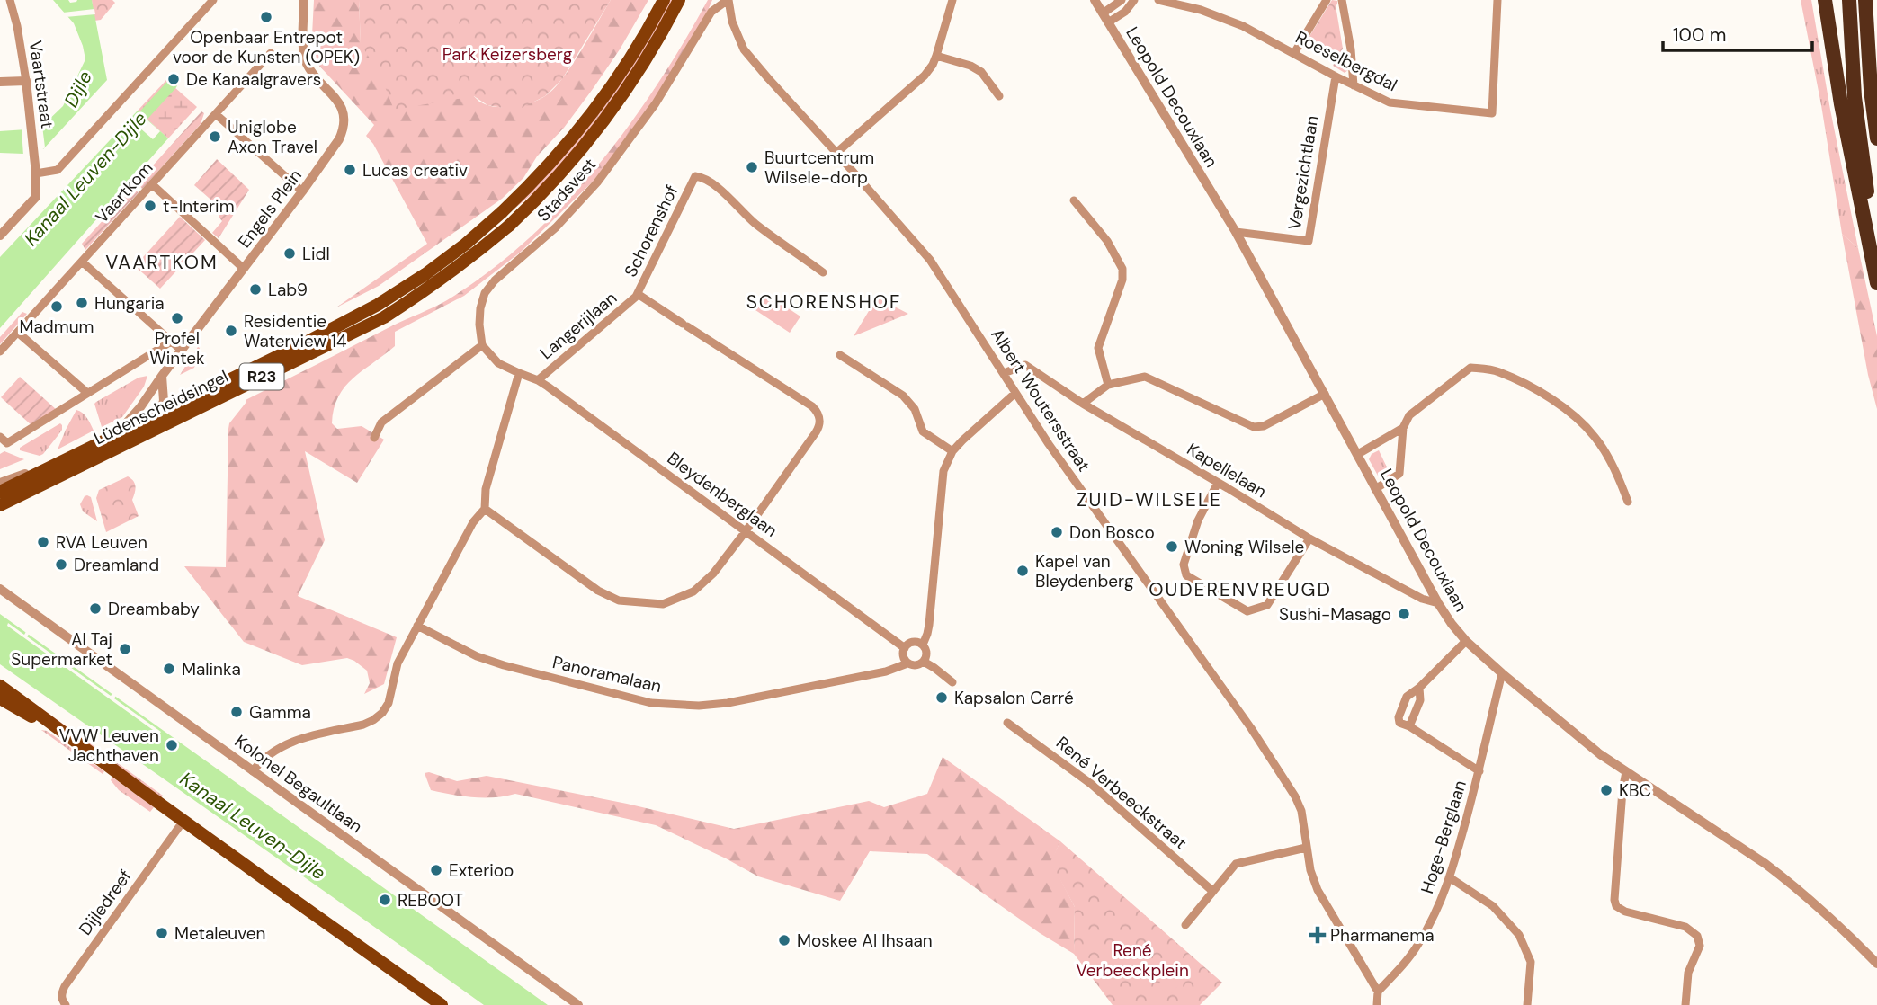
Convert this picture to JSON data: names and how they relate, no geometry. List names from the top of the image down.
{
  "streets": {
    "main road": ["R23", "Lüdenscheidsingel"],
    "street": [
      "Roeselbergdal",
      "Vaartstraat",
      "Leopold Decouxlaan",
      "Vergezichtlaan",
      "Stadsvest",
      "Vaartkom",
      "Engels Plein",
      "Schorenshof",
      "Langerijlaan",
      "Albert Woutersstraat",
      "Kapellelaan",
      "Bleydenberglaan",
      "Panoramalaan",
      "Kolonel Begaultlaan",
      "René Verbeeckstraat",
      "Hoge-Berglaan",
      "Dijledreef"
    ]
  },
  "crossings": [
    ["Roeselbergdal", "Vergezichtlaan"],
    ["Leopold Decouxlaan", "Vergezichtlaan"],
    ["Leopold Decouxlaan", "Kapellelaan"],
    ["Leopold Decouxlaan", "Hoge-Berglaan"],
    ["Stadsvest", "Albert Woutersstraat"],
    ["Schorenshof", "Langerijlaan"],
    ["Schorenshof", "Bleydenberglaan"],
    ["Langerijlaan", "Bleydenberglaan"],
    ["Albert Woutersstraat", "Kapellelaan"],
    ["Albert Woutersstraat", "Hoge-Berglaan"],
    ["Bleydenberglaan", "Panoramalaan"]
  ],
  "districts": [
    "VAARTKOM",
    "SCHORENSHOF",
    "ZUID-WILSELE",
    "OUDERENVREUGD"
  ],
  "water": ["Dijle", "Kanaal Leuven-Dijle"],
  "parks": ["Park Keizersberg", "René Verbeeckplein"],
  "places": {
    "other": [
      "Openbaar Entrepot voor de Kunsten (OPEK)",
      "De Kanaalgravers",
      "Uniglobe Axon Travel",
      "Buurtcentrum Wilsele-dorp",
      "Lucas creativ",
      "t-Interim",
      "Lidl",
      "Lab9",
      "Hungaria",
      "Madmum",
      "Profel Wintek",
      "Residentie Waterview 14",
      "Don Bosco",
      "RVA Leuven",
      "Woning Wilsele",
      "Dreamland",
      "Kapel van Bleydenberg",
      "Dreambaby",
      "Sushi-Masago",
      "Al Taj Supermarket",
      "Malinka",
      "Kapsalon Carré",
      "Gamma",
      "VVW Leuven Jachthaven",
      "KBC",
      "Exterioo",
      "REBOOT",
      "Metaleuven",
      "Moskee Al Ihsaan"
    ],
    "health": ["Pharmanema"]
  },
  "scale_bar": "100 m"
}
